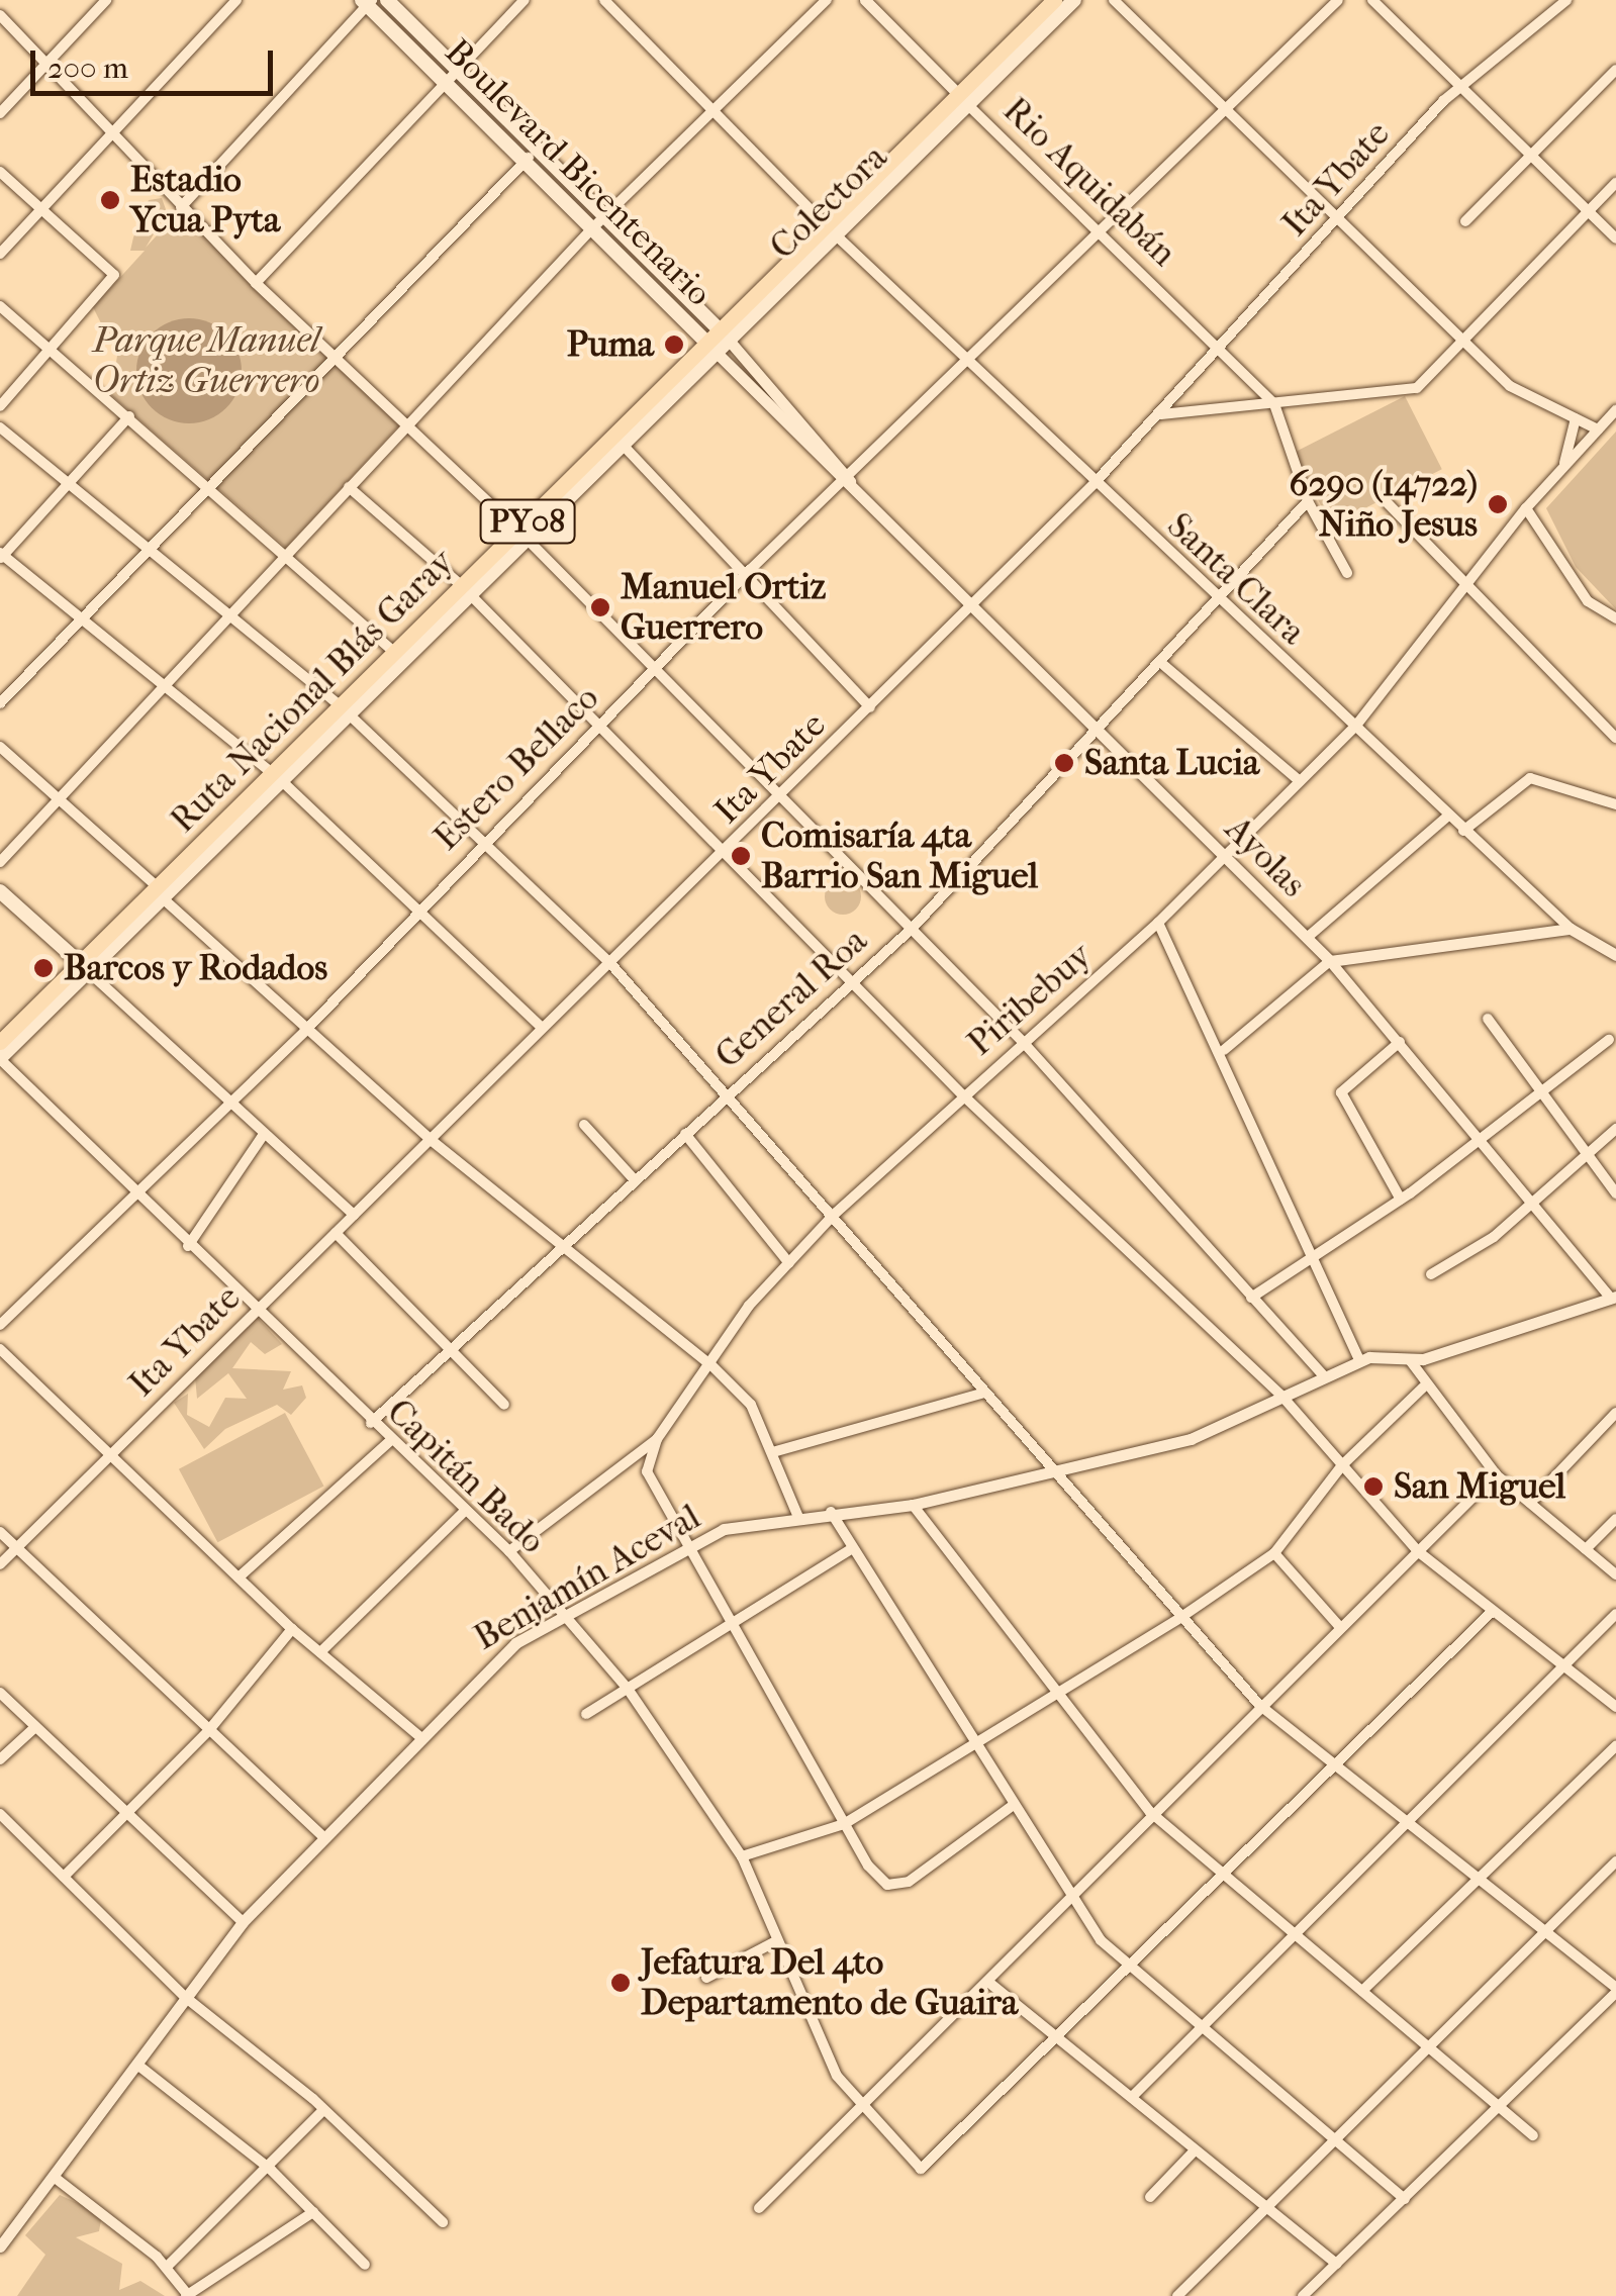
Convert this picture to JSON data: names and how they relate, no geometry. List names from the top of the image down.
{
  "streets": {
    "highway": ["PY08", "Ruta Nacional Blás Garay"],
    "main road": ["Boulevard Bicentenario"],
    "street": [
      "Ita Ybate",
      "Rio Aquidabán",
      "Santa Clara",
      "Estero Bellaco",
      "Ayolas",
      "General Roa",
      "Piribebuy",
      "Capitán Bado",
      "Benjamín Aceval"
    ]
  },
  "crossings": [
    ["Boulevard Bicentenario", "Ruta Nacional Blás Garay"],
    ["Ita Ybate", "Rio Aquidabán"],
    ["Ita Ybate", "Santa Clara"],
    ["Ita Ybate", "Ayolas"],
    ["Ita Ybate", "Capitán Bado"],
    ["Rio Aquidabán", "Ruta Nacional Blás Garay"],
    ["Rio Aquidabán", "Estero Bellaco"],
    ["Santa Clara", "Ruta Nacional Blás Garay"],
    ["Santa Clara", "Estero Bellaco"],
    ["Santa Clara", "General Roa"],
    ["Santa Clara", "Piribebuy"],
    ["Estero Bellaco", "Ayolas"],
    ["Estero Bellaco", "Capitán Bado"],
    ["Ayolas", "General Roa"],
    ["Ayolas", "Piribebuy"],
    ["Ayolas", "Benjamín Aceval"],
    ["General Roa", "Capitán Bado"],
    ["Piribebuy", "Capitán Bado"],
    ["Capitán Bado", "Benjamín Aceval"]
  ],
  "parks": ["Parque Manuel Ortiz Guerrero"],
  "places": [
    "Estadio Ycua Pyta",
    "Puma",
    "6290 (14722) Niño Jesus",
    "Manuel Ortiz Guerrero",
    "Santa Lucia",
    "Comisaría 4ta Barrio San Miguel",
    "Barcos y Rodados",
    "San Miguel",
    "Jefatura Del 4to Departamento de Guaira"
  ],
  "scale_bar": "200 m"
}
